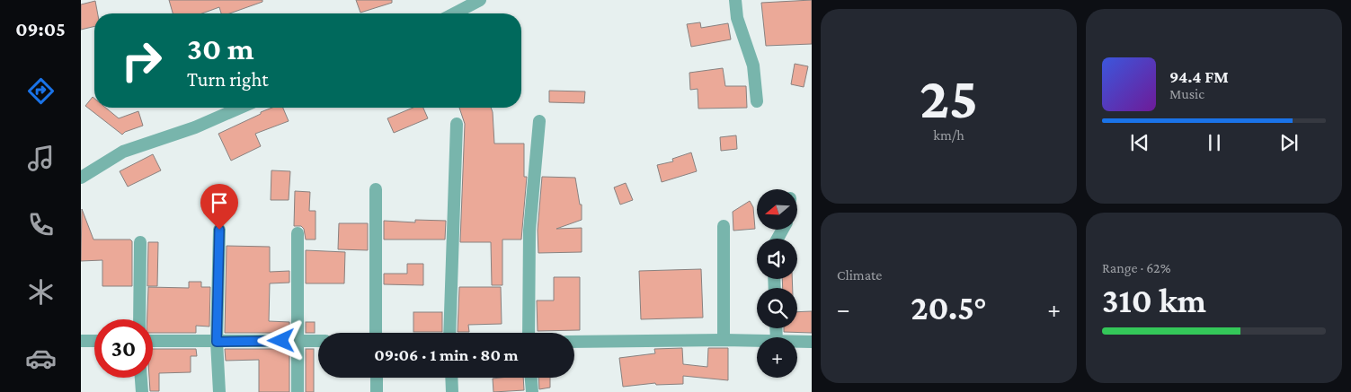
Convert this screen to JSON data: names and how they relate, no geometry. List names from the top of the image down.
{
  "north": "left",
  "page": {
    "tabs": "09:05",
    "tile": [
      ["25", "km/h"],
      "Climate",
      ["Range · 62%", "310 km"]
    ],
    "turn": ["30 m", "Turn right"],
    "song": ["94.4 FM", "Music"],
    "map_buttons": "+",
    "heat": ["−", "20.5°", "+"],
    "limit": "30",
    "trip": "09:06 · 1 min · 80 m"
  }
}
